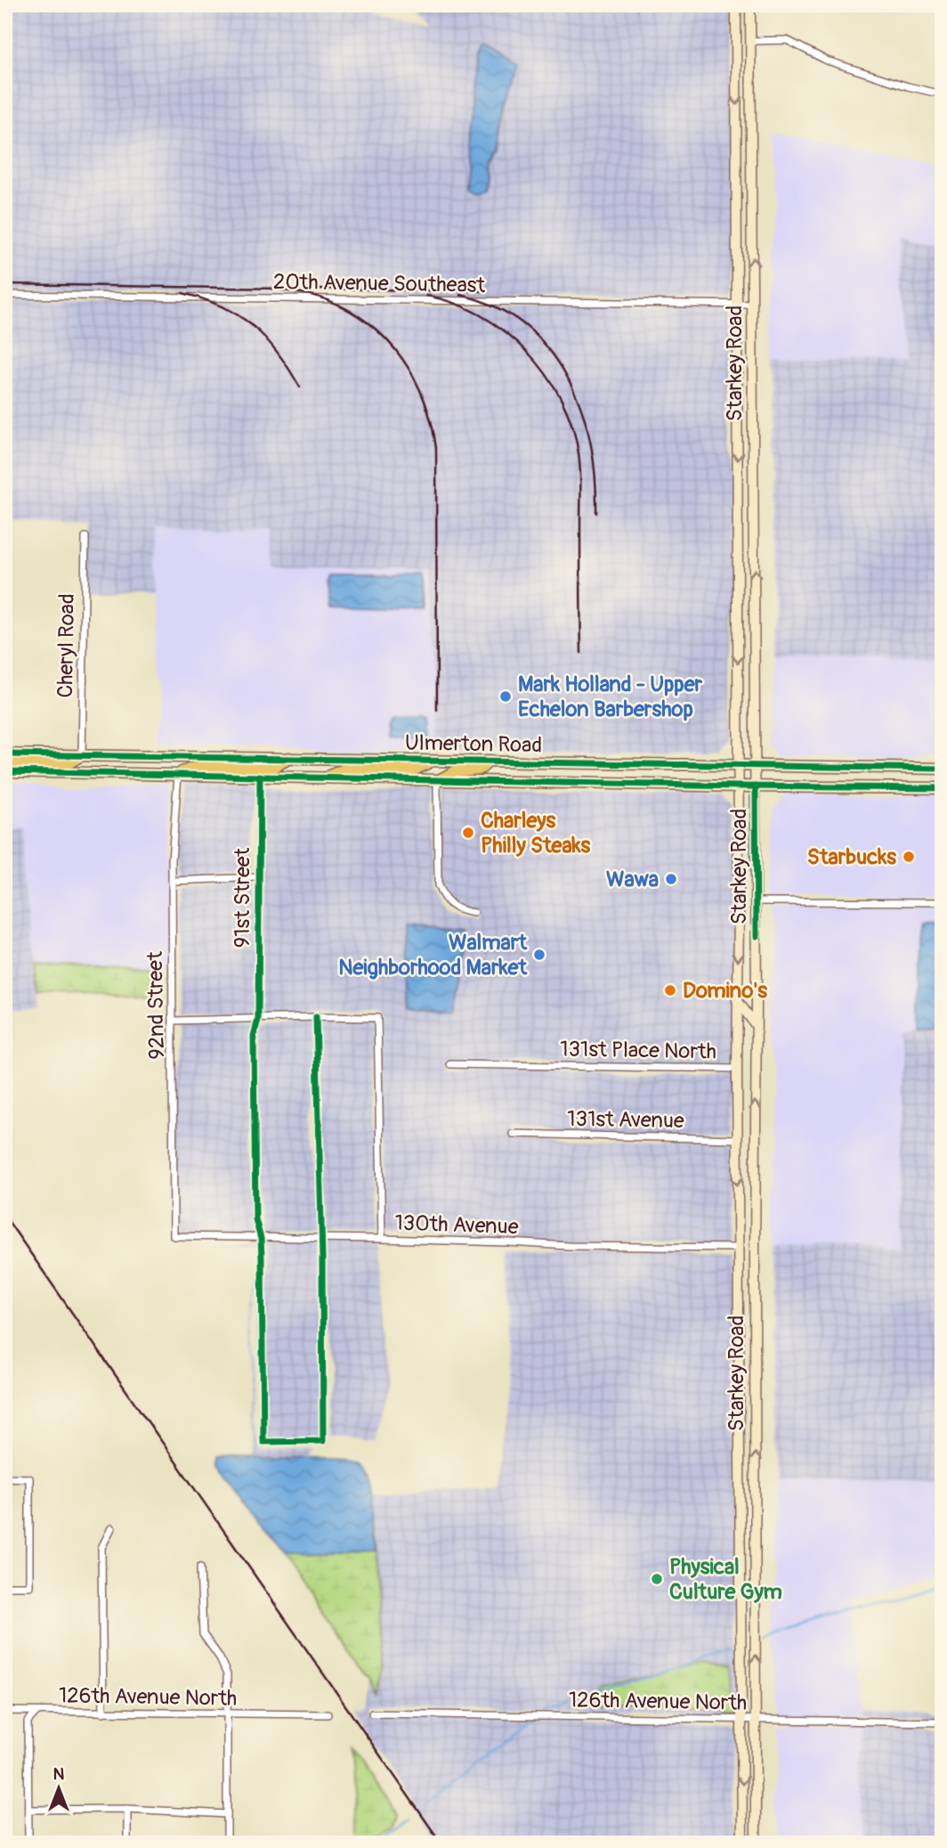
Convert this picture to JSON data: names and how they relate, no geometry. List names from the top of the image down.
{
  "streets": {
    "main road": ["Starkey Road", "Ulmerton Road"],
    "street": [
      "20th Avenue Southeast",
      "Cheryl Road",
      "91st Street",
      "92nd Street",
      "131st Place North",
      "131st Avenue",
      "130th Avenue",
      "126th Avenue North"
    ]
  },
  "crossings": [
    ["20th Avenue Southeast", "Starkey Road"],
    ["Starkey Road", "Ulmerton Road"],
    ["Starkey Road", "131st Place North"],
    ["Starkey Road", "131st Avenue"],
    ["Starkey Road", "130th Avenue"],
    ["Starkey Road", "126th Avenue North"],
    ["Cheryl Road", "Ulmerton Road"],
    ["Ulmerton Road", "91st Street"],
    ["Ulmerton Road", "92nd Street"],
    ["91st Street", "130th Avenue"],
    ["92nd Street", "130th Avenue"]
  ],
  "places": [
    "Mark Holland - Upper Echelon Barbershop",
    "Charleys Philly Steaks",
    "Starbucks",
    "Wawa",
    "Walmart Neighborhood Market",
    "Domino's",
    "Physical Culture Gym"
  ],
  "north": "top"
}
